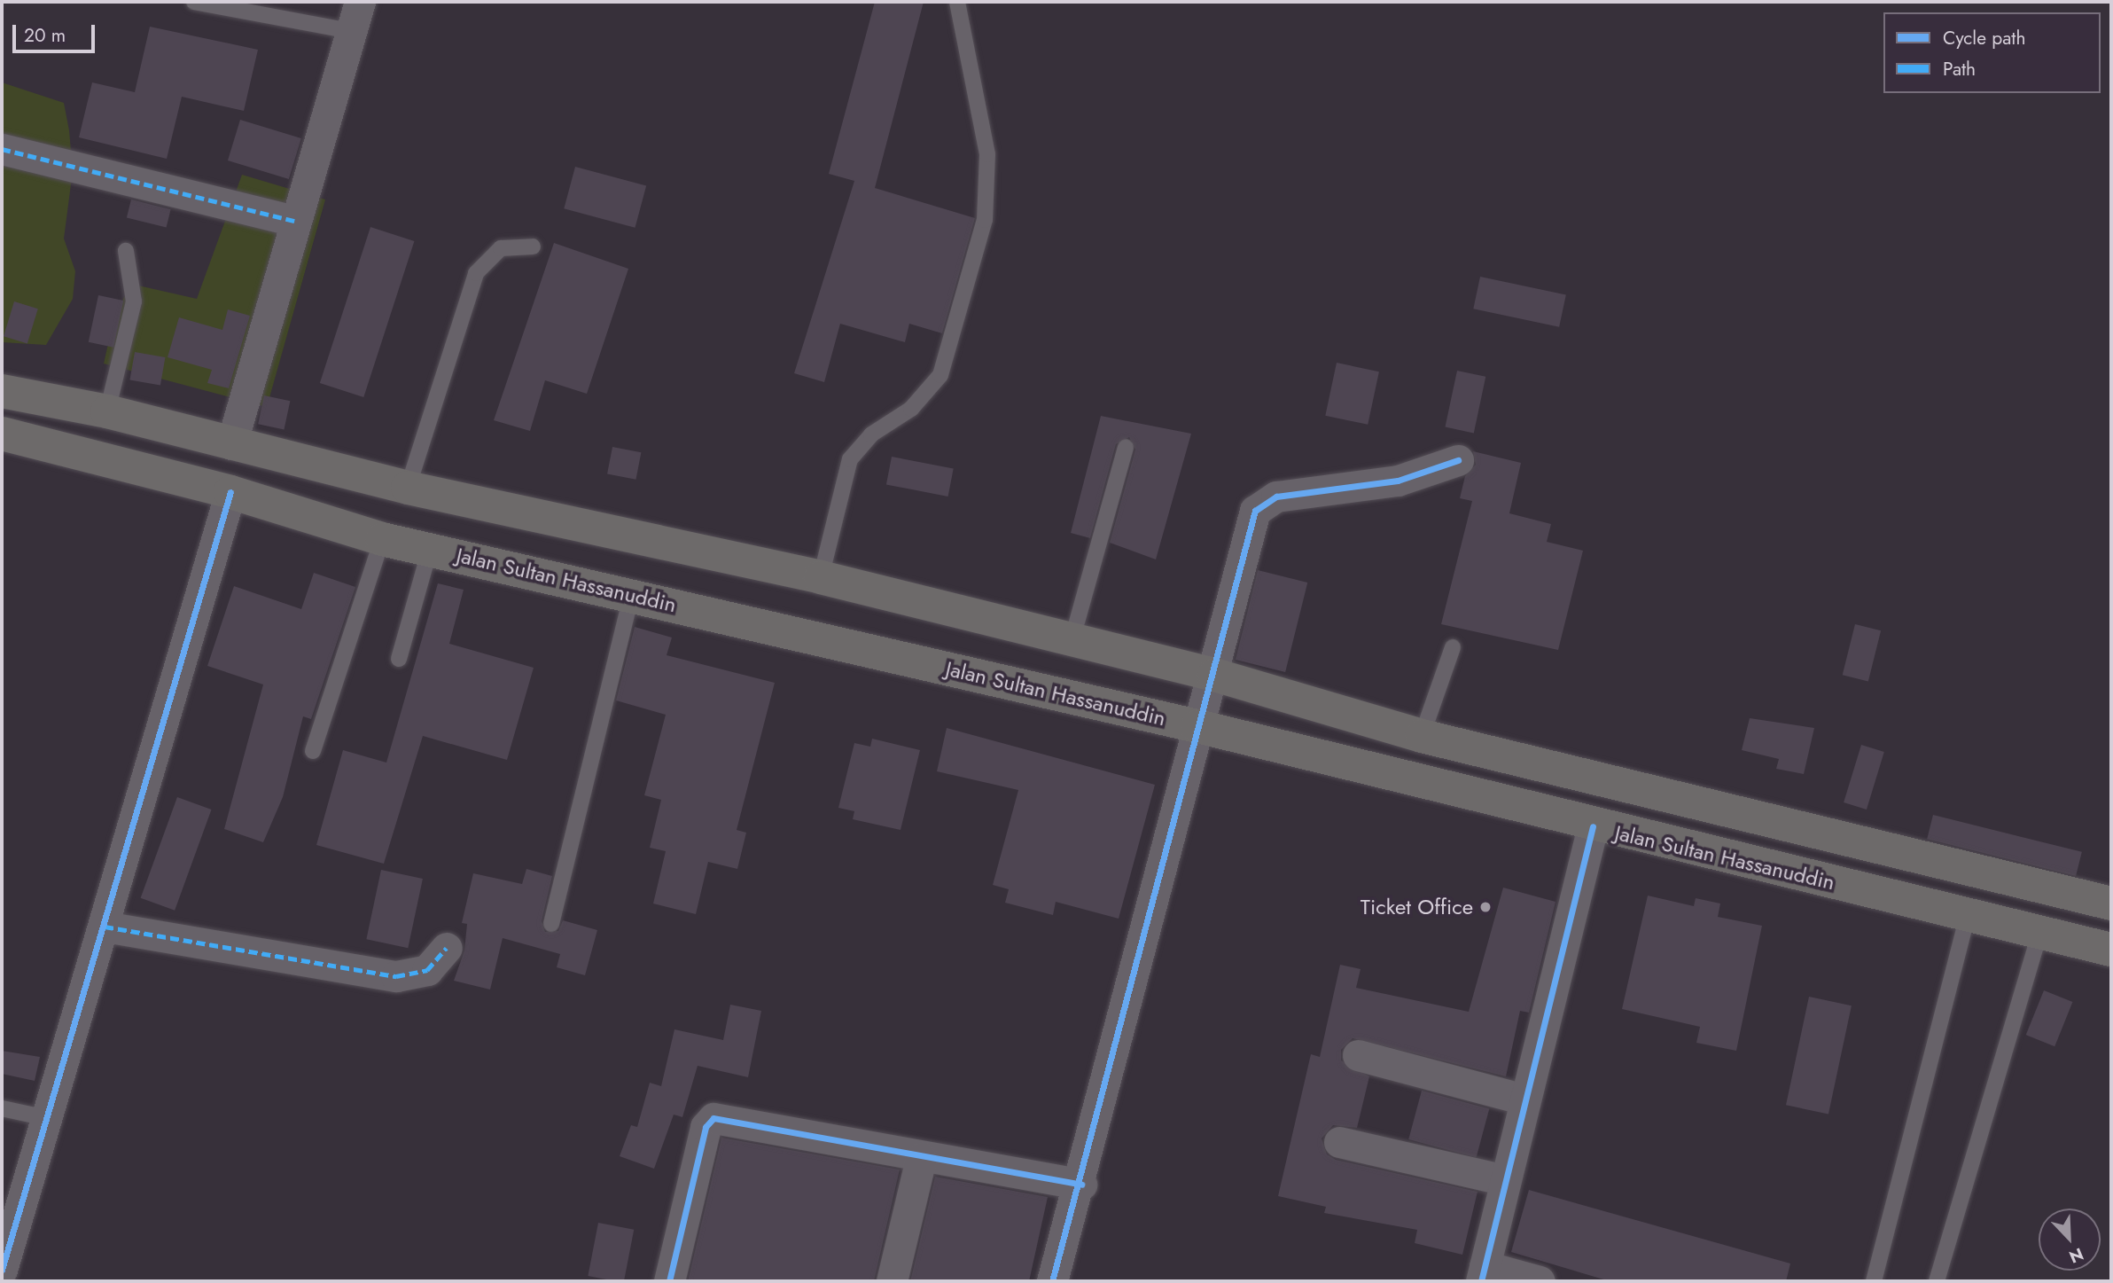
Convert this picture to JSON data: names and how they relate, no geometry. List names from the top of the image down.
{
  "streets": {
    "main road": ["Jalan Sultan Hassanuddin"]
  },
  "places": ["Ticket Office"],
  "legend": ["Cycle path", "Path"],
  "scale_bar": "20 m",
  "north": "bottom right"
}
